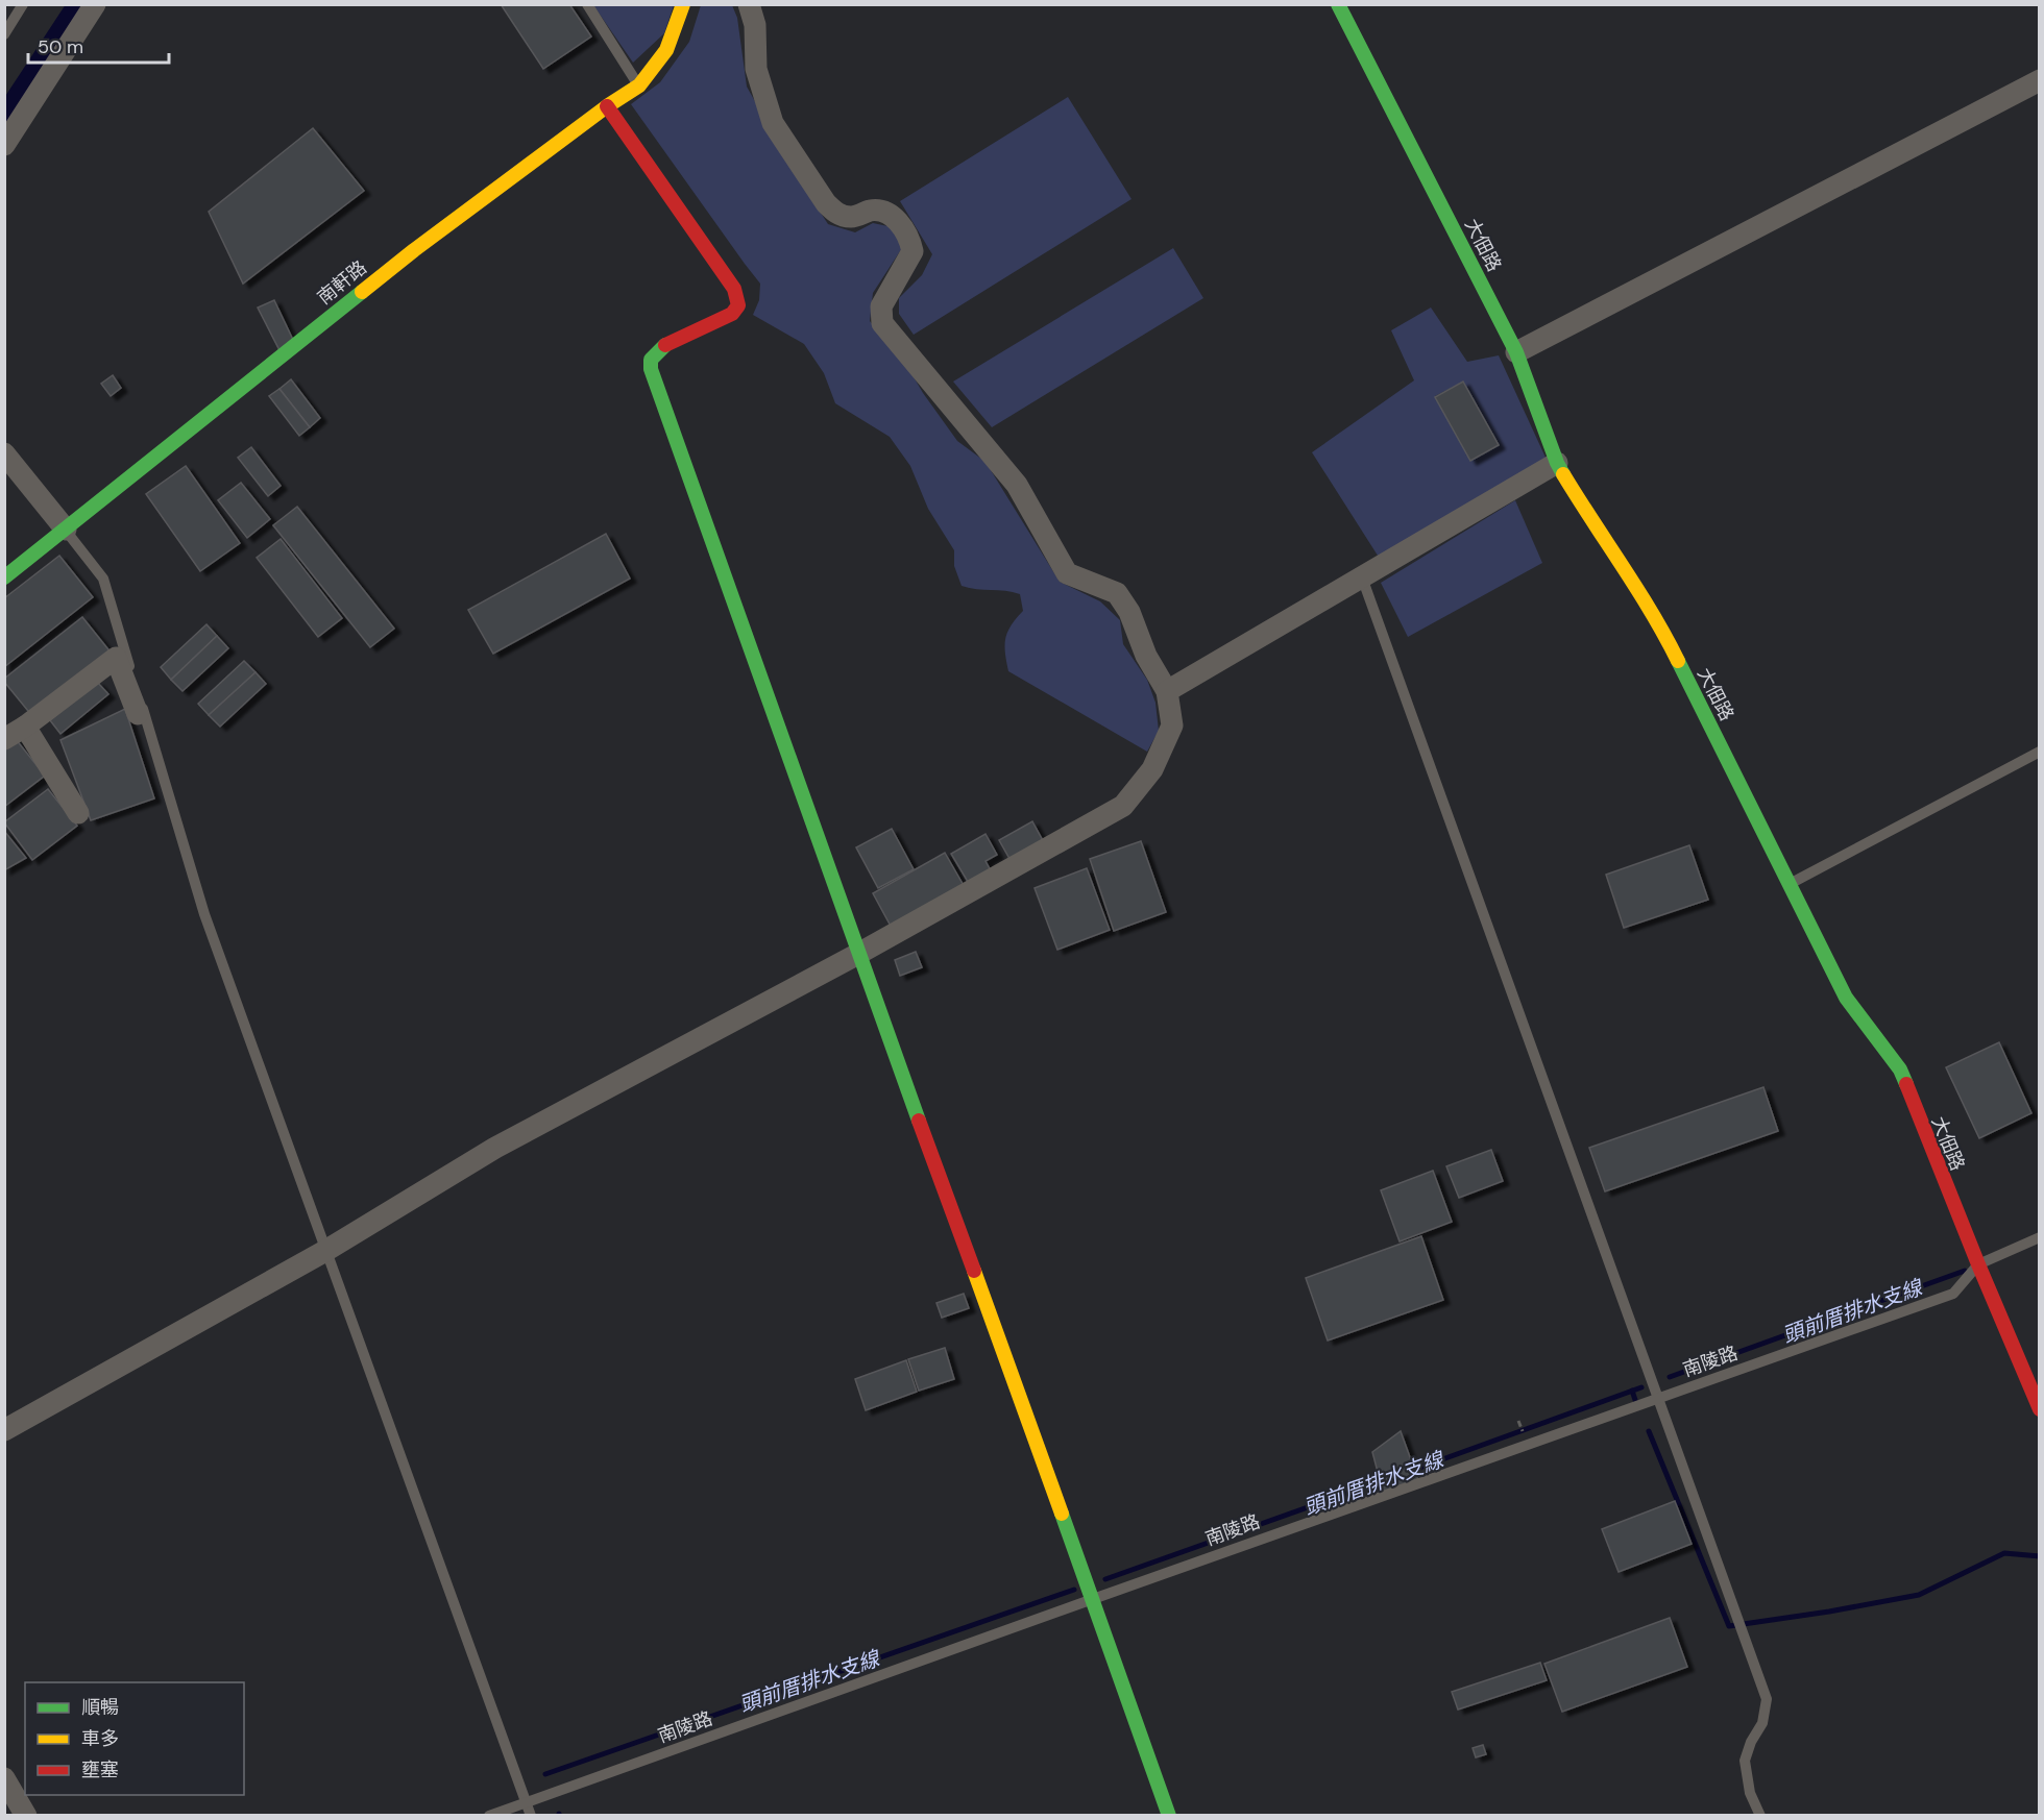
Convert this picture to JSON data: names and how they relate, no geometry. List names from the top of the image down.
{
  "streets": {
    "street": ["大佃路", "南軒路"],
    "lane": ["南陵路"]
  },
  "crossings": [
    ["大佃路", "南陵路"]
  ],
  "water": ["頭前厝排水支線"],
  "legend": ["順暢", "車多", "壅塞"],
  "scale_bar": "50 m"
}
